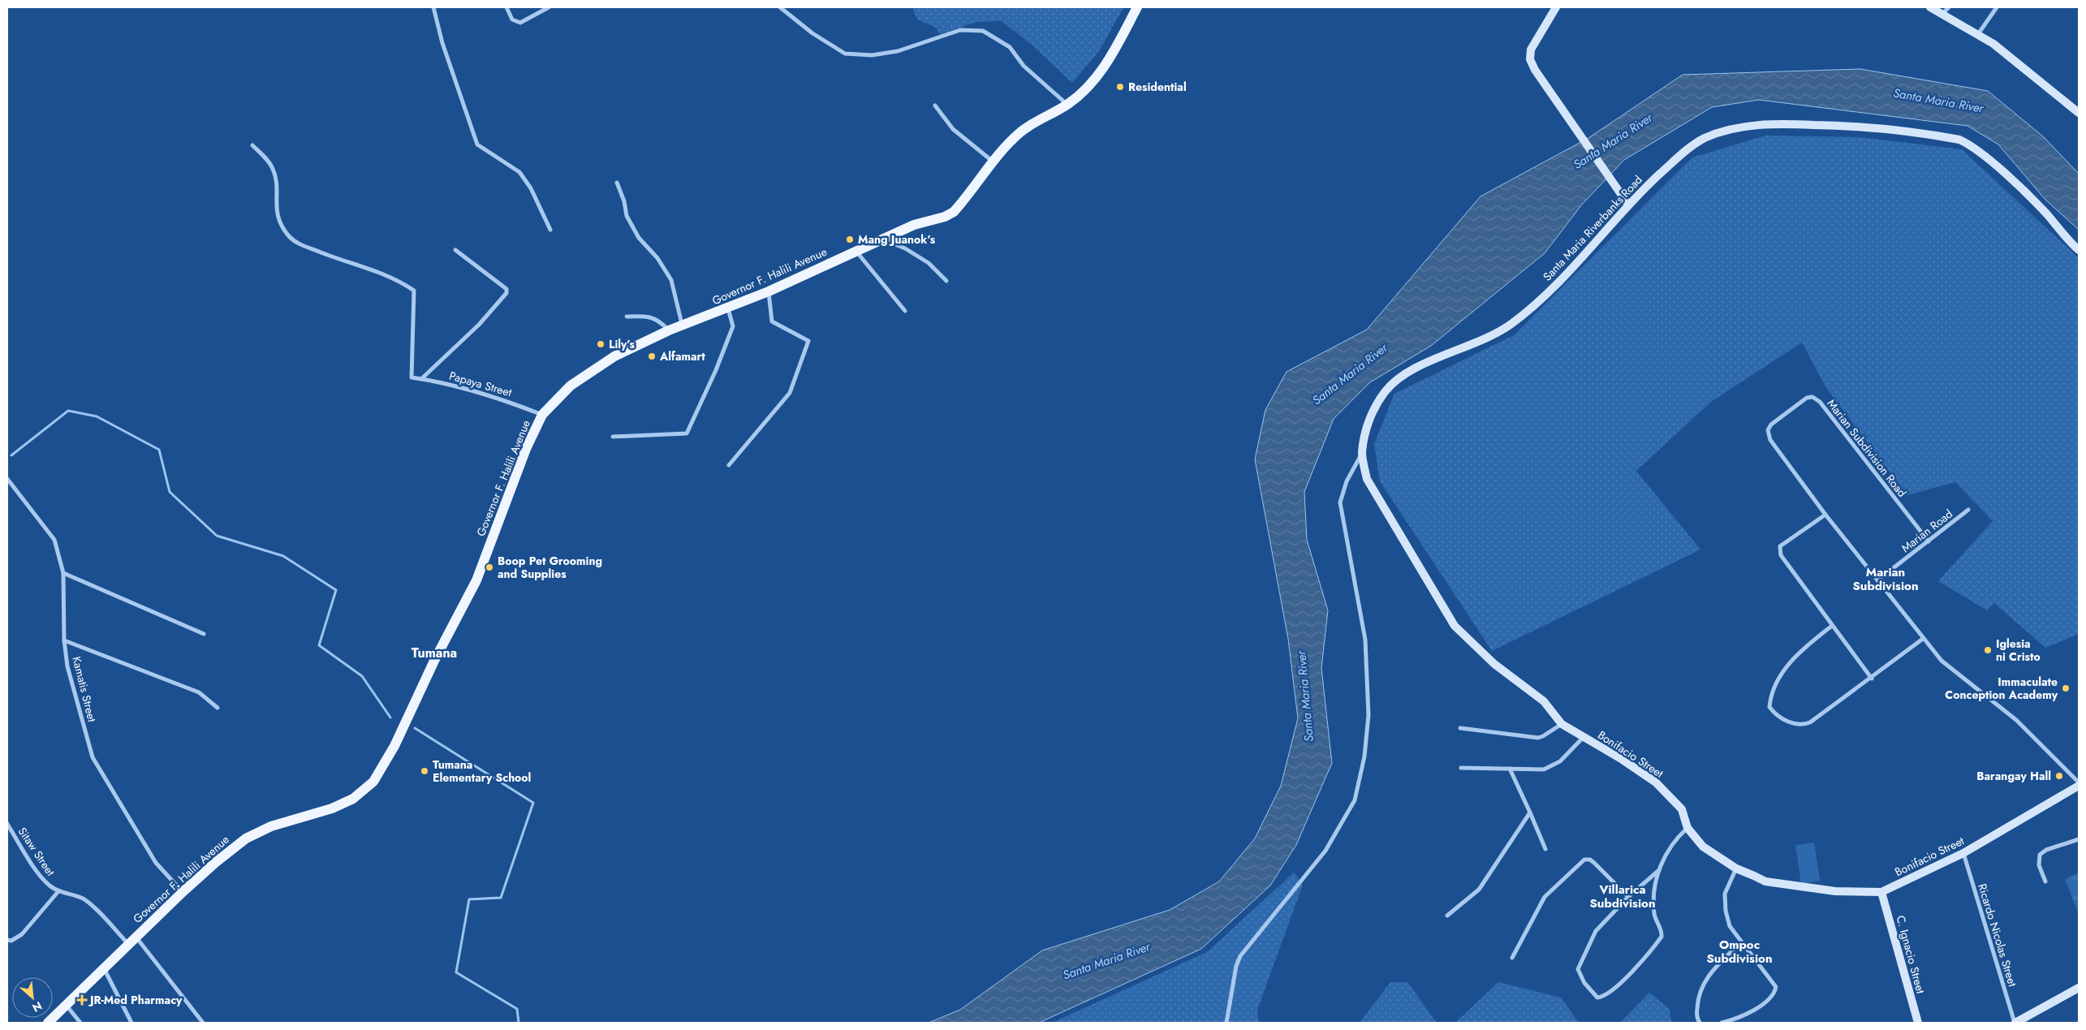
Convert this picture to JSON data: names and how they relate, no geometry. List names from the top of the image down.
{
  "streets": {
    "main road": ["Governor F. Halili Avenue"],
    "street": [
      "Santa Maria Riverbanks Road",
      "Papaya Street",
      "Marian Subdivision Road",
      "Marian Road",
      "Kamatis Street",
      "Bonifacio Street",
      "Sitaw Street",
      "Ricardo Nicolas Street",
      "C. Ignacio Street"
    ]
  },
  "crossings": [
    ["Santa Maria Riverbanks Road", "Bonifacio Street"],
    ["Governor F. Halili Avenue", "Papaya Street"],
    ["Governor F. Halili Avenue", "Kamatis Street"],
    ["Governor F. Halili Avenue", "Sitaw Street"],
    ["Marian Subdivision Road", "Marian Road"],
    ["Bonifacio Street", "Ricardo Nicolas Street"],
    ["Bonifacio Street", "C. Ignacio Street"]
  ],
  "districts": [
    "Marian Subdivision",
    "Tumana",
    "Villarica Subdivision",
    "Ompoc Subdivision"
  ],
  "water": ["Santa Maria River"],
  "places": {
    "other": [
      "Residential",
      "Mang Juanok’s",
      "Lily’s",
      "Alfamart",
      "Boop Pet Grooming and Supplies",
      "Iglesia ni Cristo",
      "Immaculate Conception Academy",
      "Tumana Elementary School",
      "Barangay Hall"
    ],
    "health": ["JR-Med Pharmacy"]
  },
  "north": "bottom right"
}
